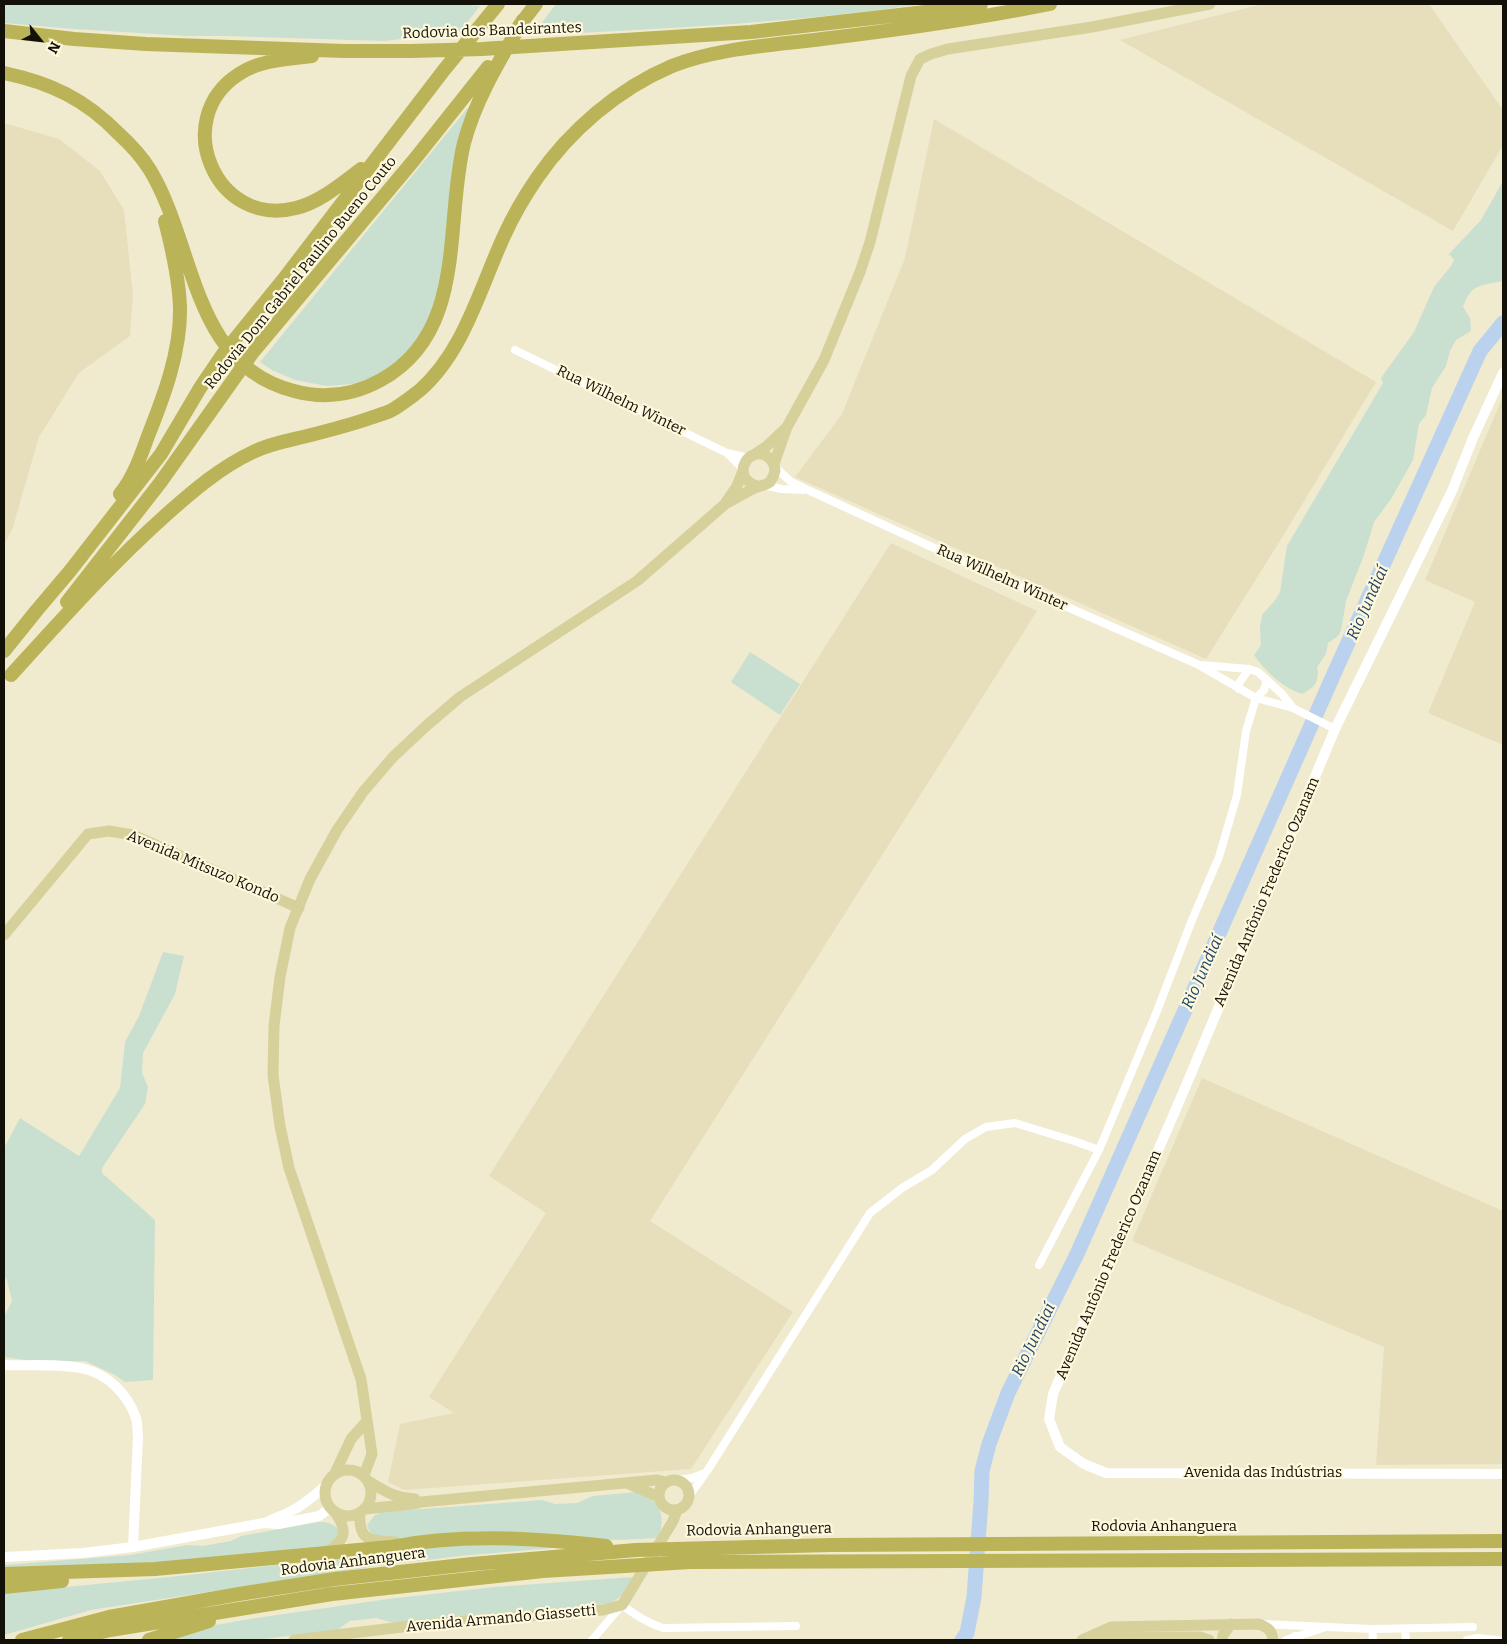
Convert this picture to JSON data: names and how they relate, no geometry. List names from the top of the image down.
{
  "streets": {
    "highway": ["Rodovia dos Bandeirantes", "Rodovia Dom Gabriel Paulino Bueno Couto", "Rodovia Anhanguera"],
    "main road": ["Avenida Mitsuzo Kondo", "Avenida Armando Giassetti"],
    "street": ["Rua Wilhelm Winter", "Avenida Antônio Frederico Ozanam", "Avenida das Indústrias"]
  },
  "crossings": [
    ["Avenida Antônio Frederico Ozanam", "Avenida das Indústrias"]
  ],
  "water": ["Rio Jundiaí"],
  "north": "bottom right"
}
